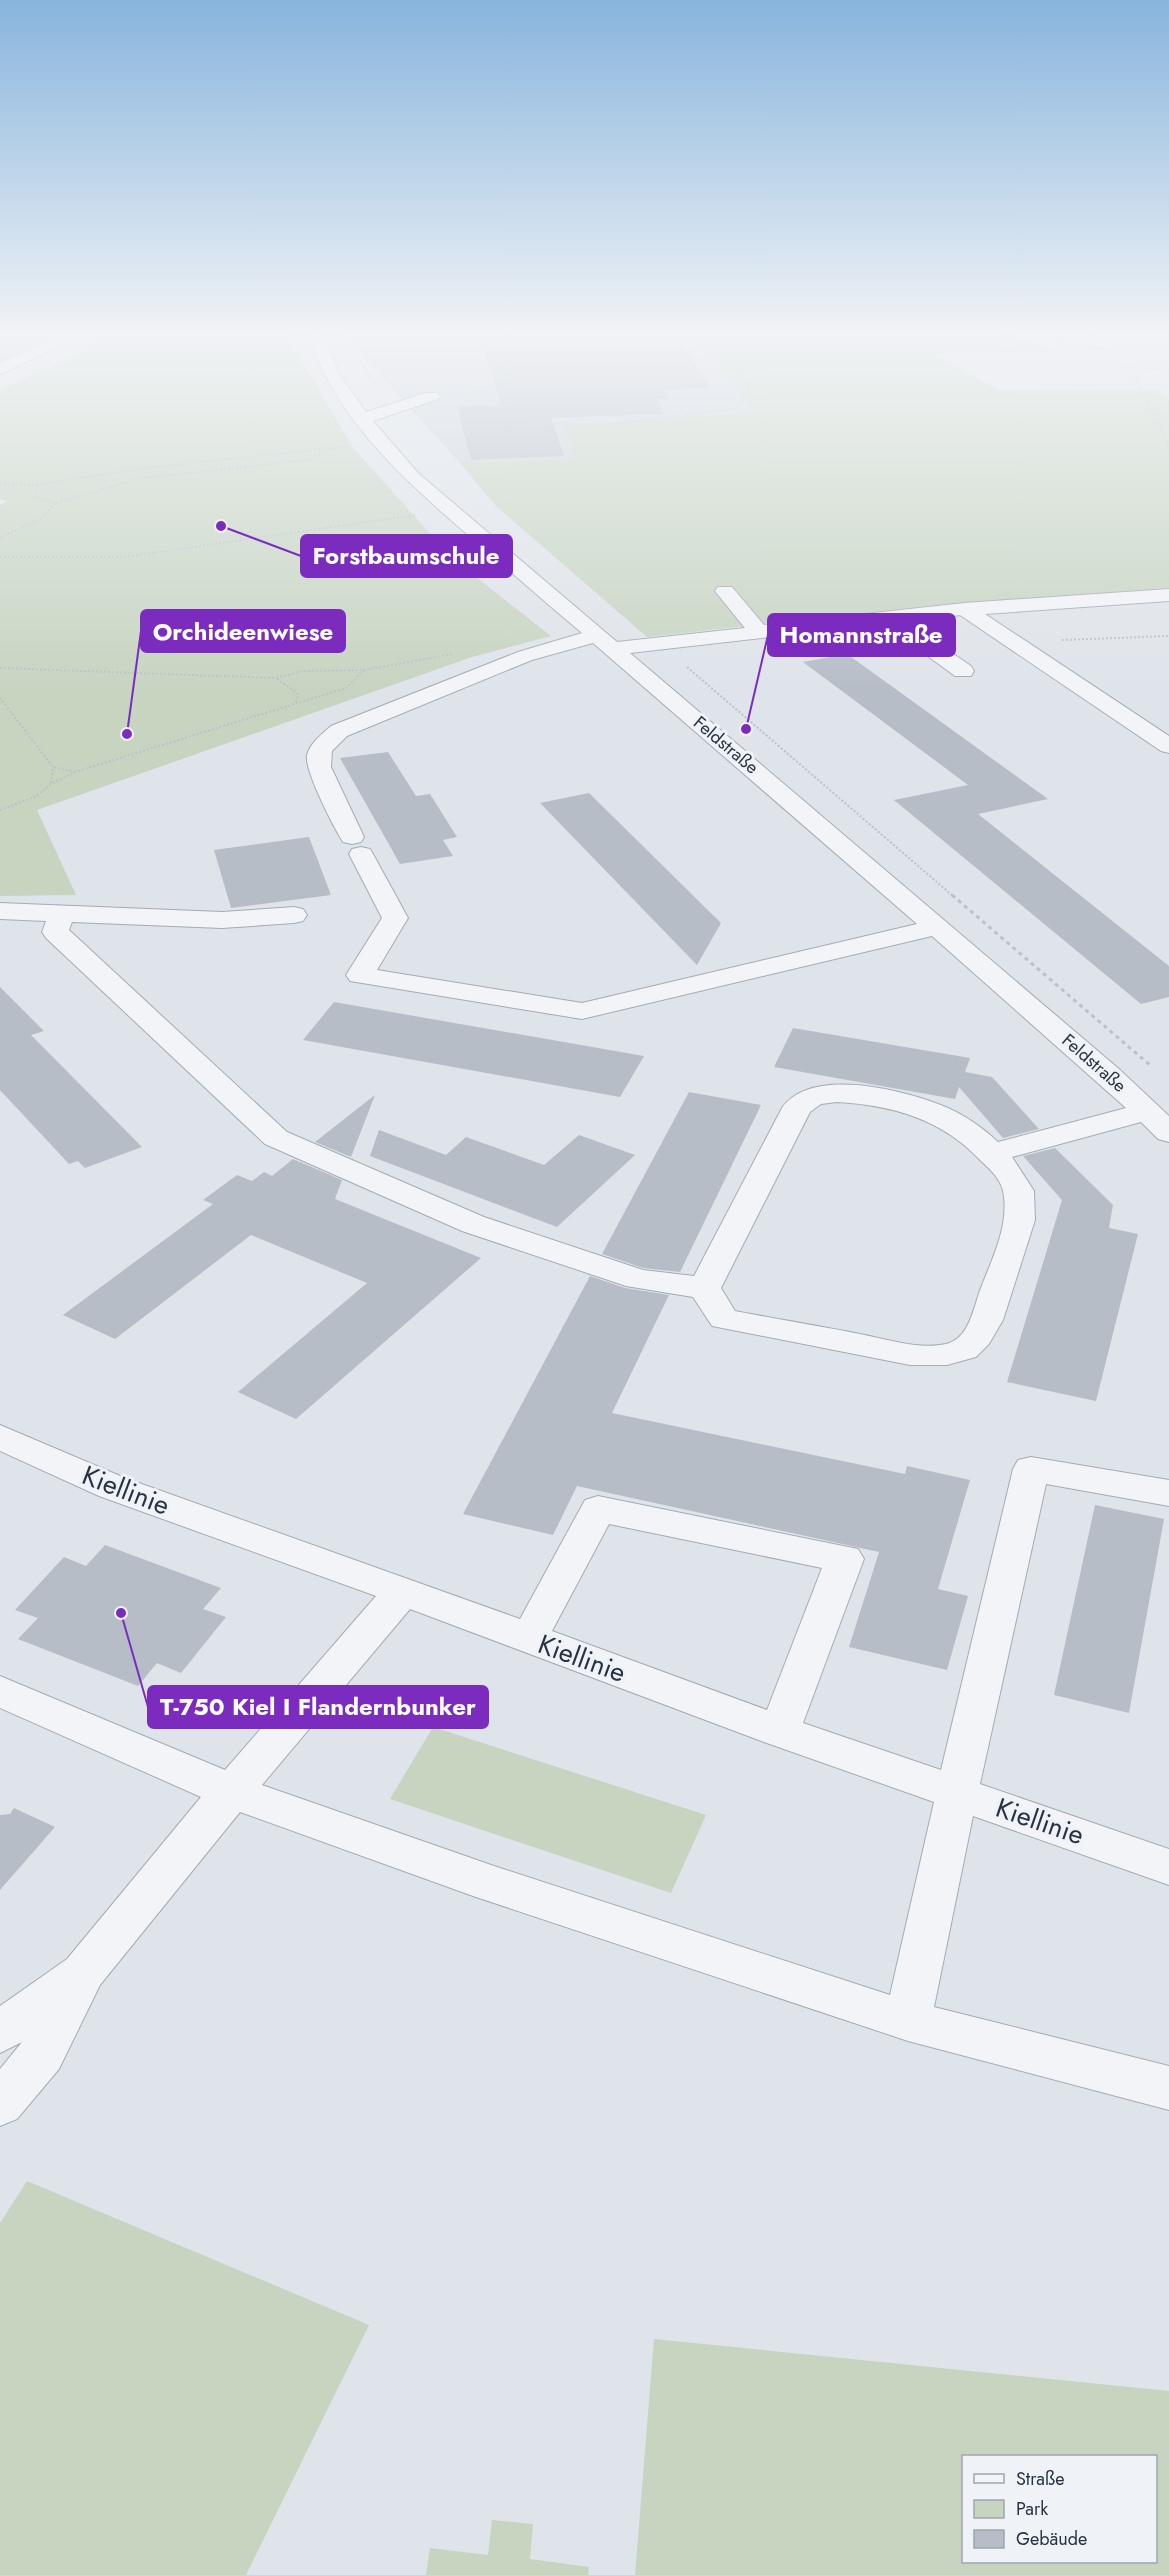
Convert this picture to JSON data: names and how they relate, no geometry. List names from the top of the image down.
{
  "streets": {
    "street": ["Feldstraße", "Kiellinie"]
  },
  "places": [
    "Forstbaumschule",
    "Homannstraße",
    "Orchideenwiese",
    "T-750 Kiel I Flandernbunker"
  ],
  "legend": ["Straße", "Park", "Gebäude"]
}
